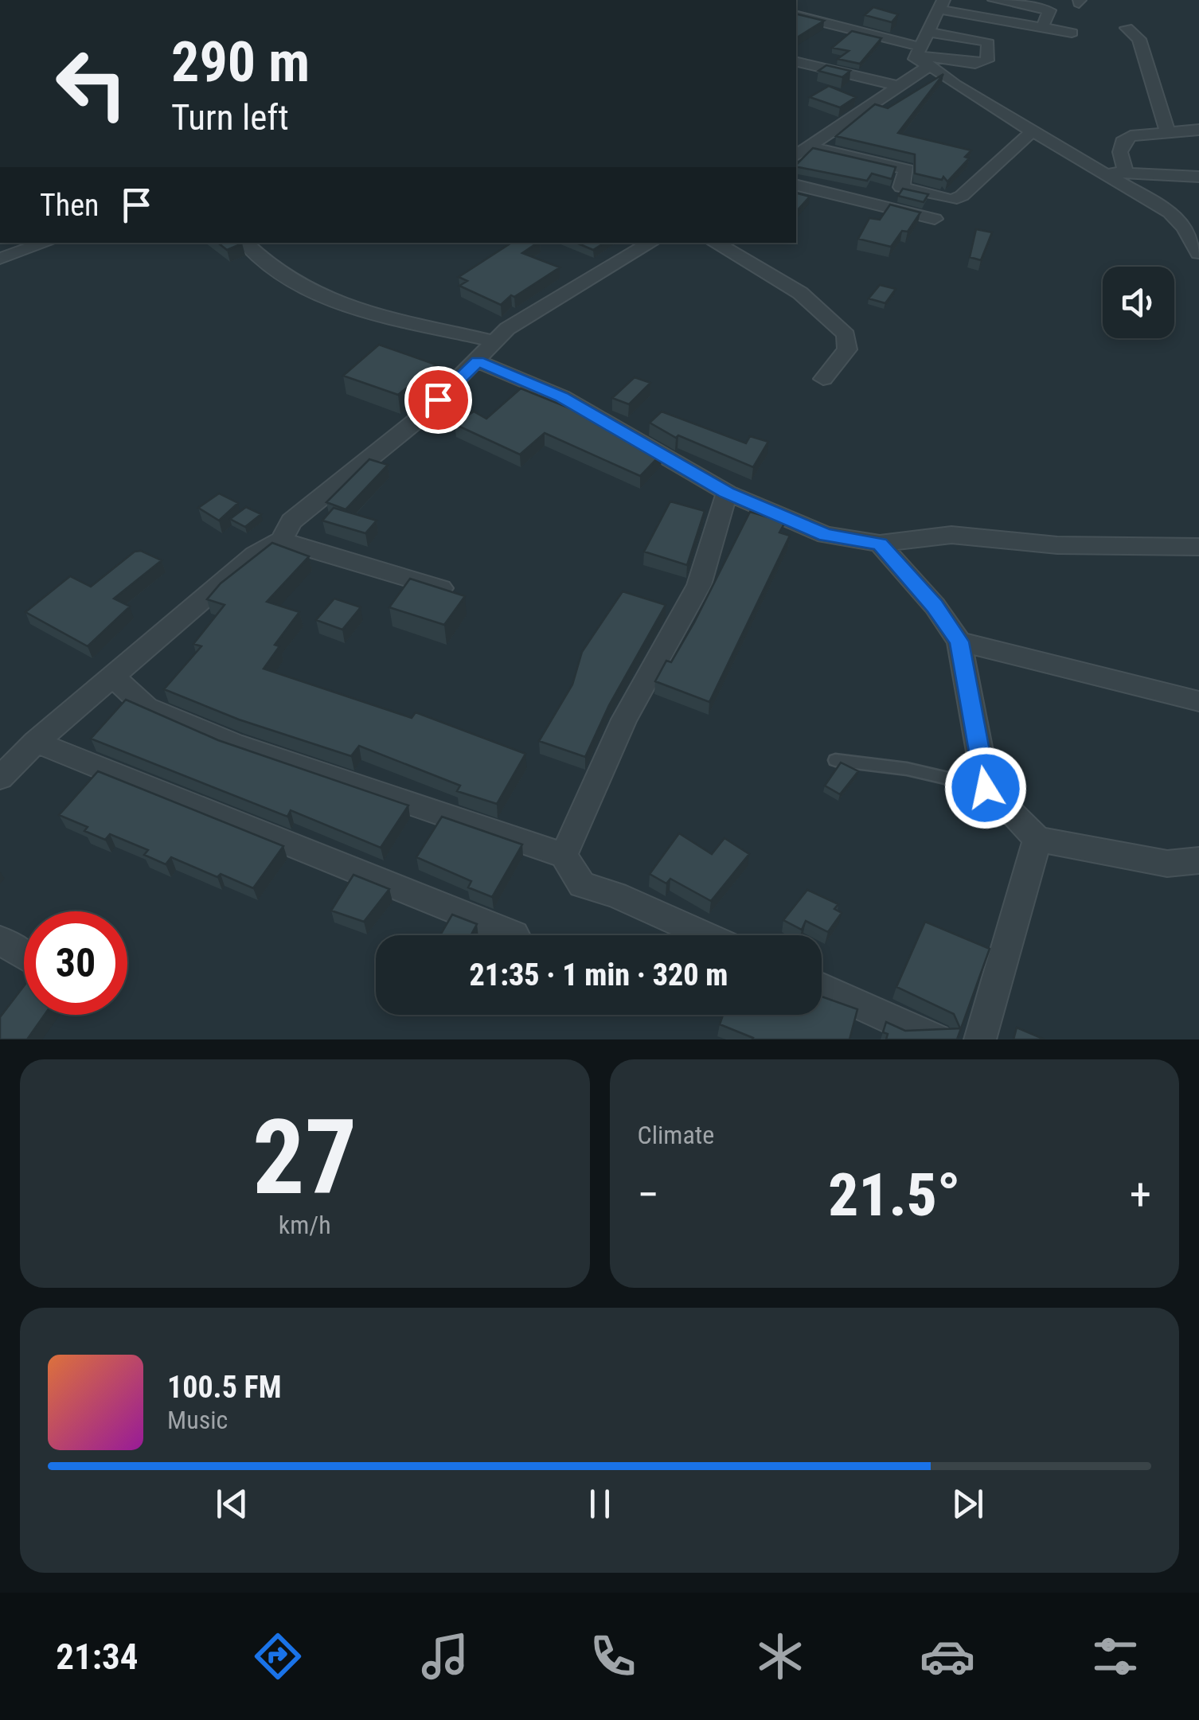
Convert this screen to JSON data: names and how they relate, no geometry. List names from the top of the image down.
{
  "page": {
    "turn": ["290 m", "Turn left"],
    "then": "Then",
    "limit": "30",
    "trip": "21:35 · 1 min · 320 m",
    "tile": [
      ["27", "km/h"],
      "Climate"
    ],
    "heat": ["−", "21.5°", "+"],
    "song": ["100.5 FM", "Music"],
    "tabs": "21:34"
  }
}
